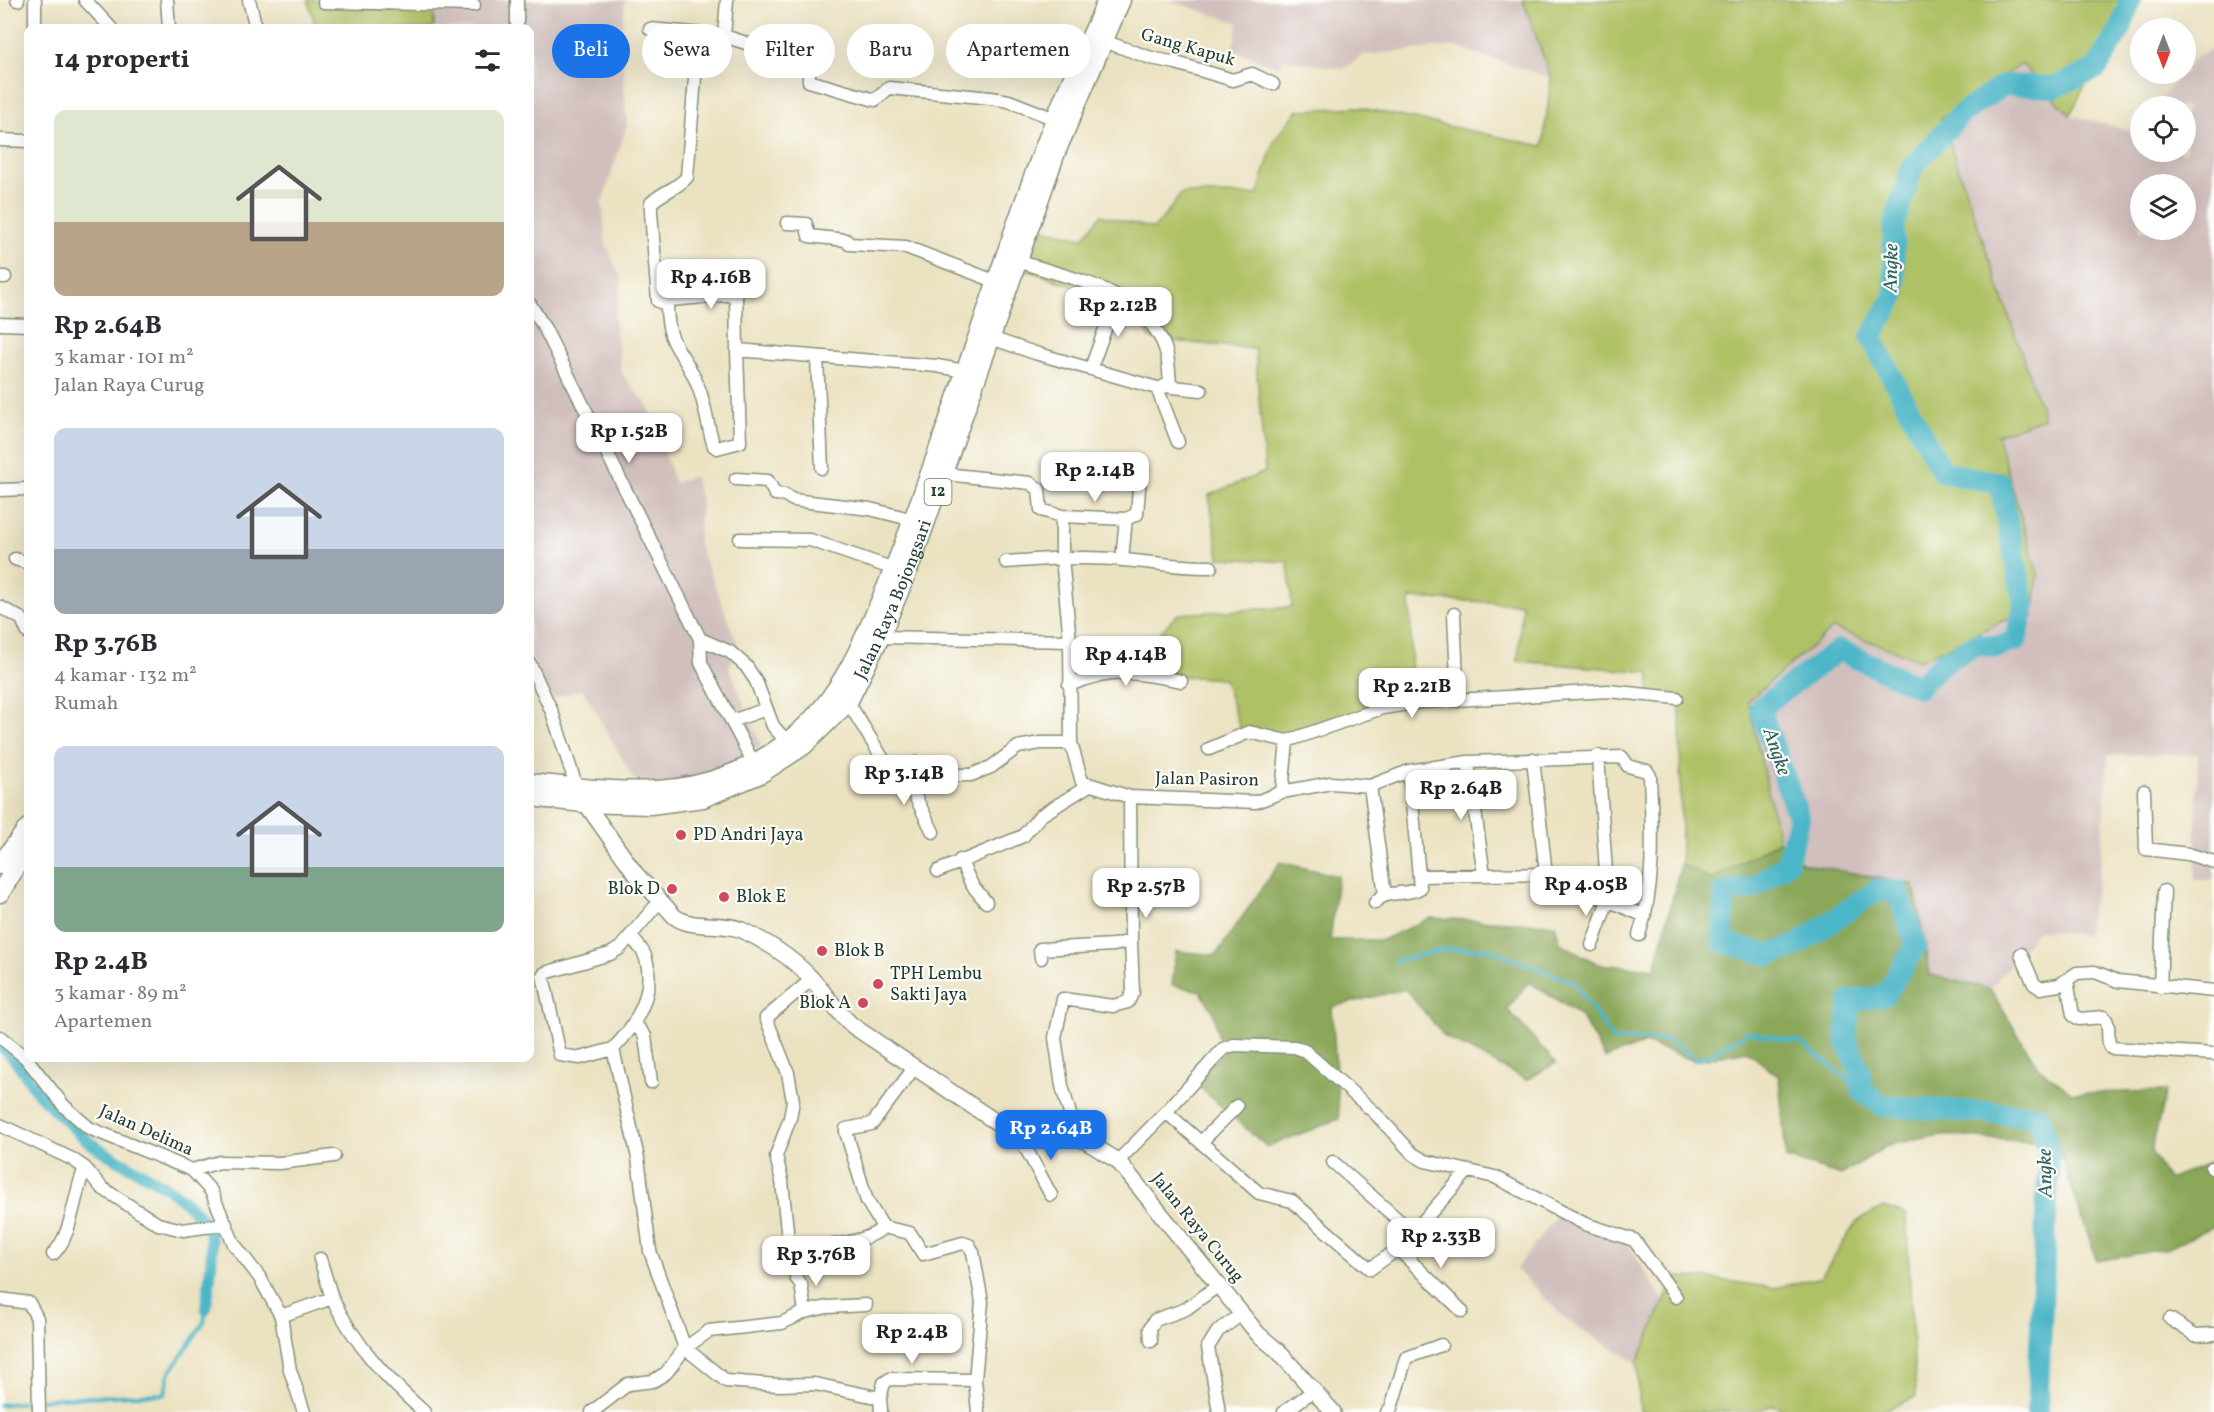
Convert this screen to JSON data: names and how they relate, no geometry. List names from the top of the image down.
{
  "streets": {
    "highway": ["12", "Jalan Raya Bojongsari"],
    "main road": ["Jalan Raya Curug"],
    "street": ["Gang Kapuk", "Jalan Pasiron", "Jalan Delima"]
  },
  "crossings": [
    ["Gang Kapuk", "Jalan Raya Bojongsari"],
    ["Jalan Raya Bojongsari", "Jalan Raya Curug"],
    ["Jalan Pasiron", "Jalan Raya Curug"]
  ],
  "water": ["Angke"],
  "places": [
    "PD Andri Jaya",
    "Blok D",
    "Blok E",
    "Blok B",
    "TPH Lembu Sakti Jaya",
    "Blok A"
  ],
  "north": "bottom",
  "page": {
    "chip": [
      "Beli",
      "Sewa",
      "Filter",
      "Baru",
      "Apartemen"
    ],
    "heading": "14 properti",
    "list": [
      {
        "name": "Rp 2.64B",
        "note": "3 kamar · 101 m² · Jalan Raya Curug"
      },
      {
        "name": "Rp 3.76B",
        "note": "4 kamar · 132 m² · Rumah"
      },
      {
        "name": "Rp 2.4B",
        "note": "3 kamar · 89 m² · Apartemen"
      }
    ],
    "price": [
      "Rp 4.16B",
      "Rp 2.12B",
      "Rp 1.52B",
      "Rp 2.14B",
      "Rp 4.14B",
      "Rp 2.21B",
      "Rp 3.14B",
      "Rp 2.64B",
      "Rp 4.05B",
      "Rp 2.57B",
      "Rp 2.64B",
      "Rp 2.33B",
      "Rp 3.76B",
      "Rp 2.4B"
    ]
  }
}
